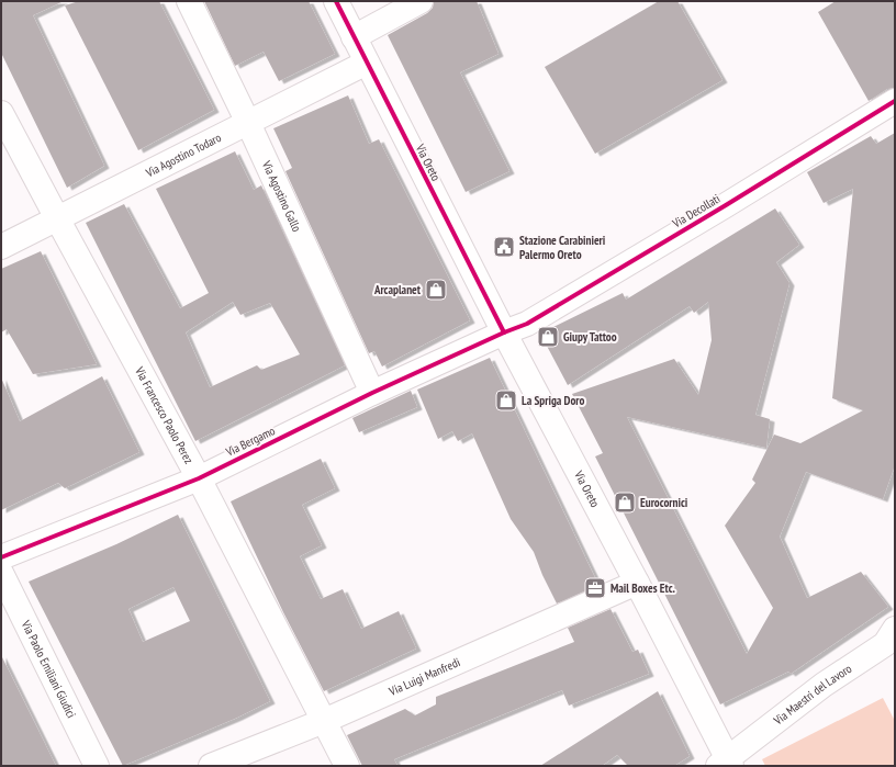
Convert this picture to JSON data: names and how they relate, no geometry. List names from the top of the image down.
{
  "streets": {
    "street": [
      "Via Agostino Todaro",
      "Via Oreto",
      "Via Agostino Gallo",
      "Via Decollati",
      "Via Francesco Paolo Perez",
      "Via Bergamo",
      "Via Paolo Emiliani Giudici",
      "Via Luigi Manfredi",
      "Via Maestri del Lavoro"
    ]
  },
  "crossings": [
    ["Via Agostino Todaro", "Via Oreto"],
    ["Via Agostino Todaro", "Via Agostino Gallo"],
    ["Via Agostino Todaro", "Via Francesco Paolo Perez"],
    ["Via Oreto", "Via Decollati"],
    ["Via Oreto", "Via Bergamo"],
    ["Via Oreto", "Via Luigi Manfredi"],
    ["Via Oreto", "Via Maestri del Lavoro"],
    ["Via Agostino Gallo", "Via Bergamo"],
    ["Via Decollati", "Via Bergamo"],
    ["Via Francesco Paolo Perez", "Via Bergamo"],
    ["Via Francesco Paolo Perez", "Via Luigi Manfredi"]
  ],
  "places": {
    "public building": ["Stazione Carabinieri Palermo Oreto"],
    "shop": [
      "Arcaplanet",
      "Giupy Tattoo",
      "La Spriga Doro",
      "Eurocornici"
    ],
    "office": ["Mail Boxes Etc."]
  }
}
